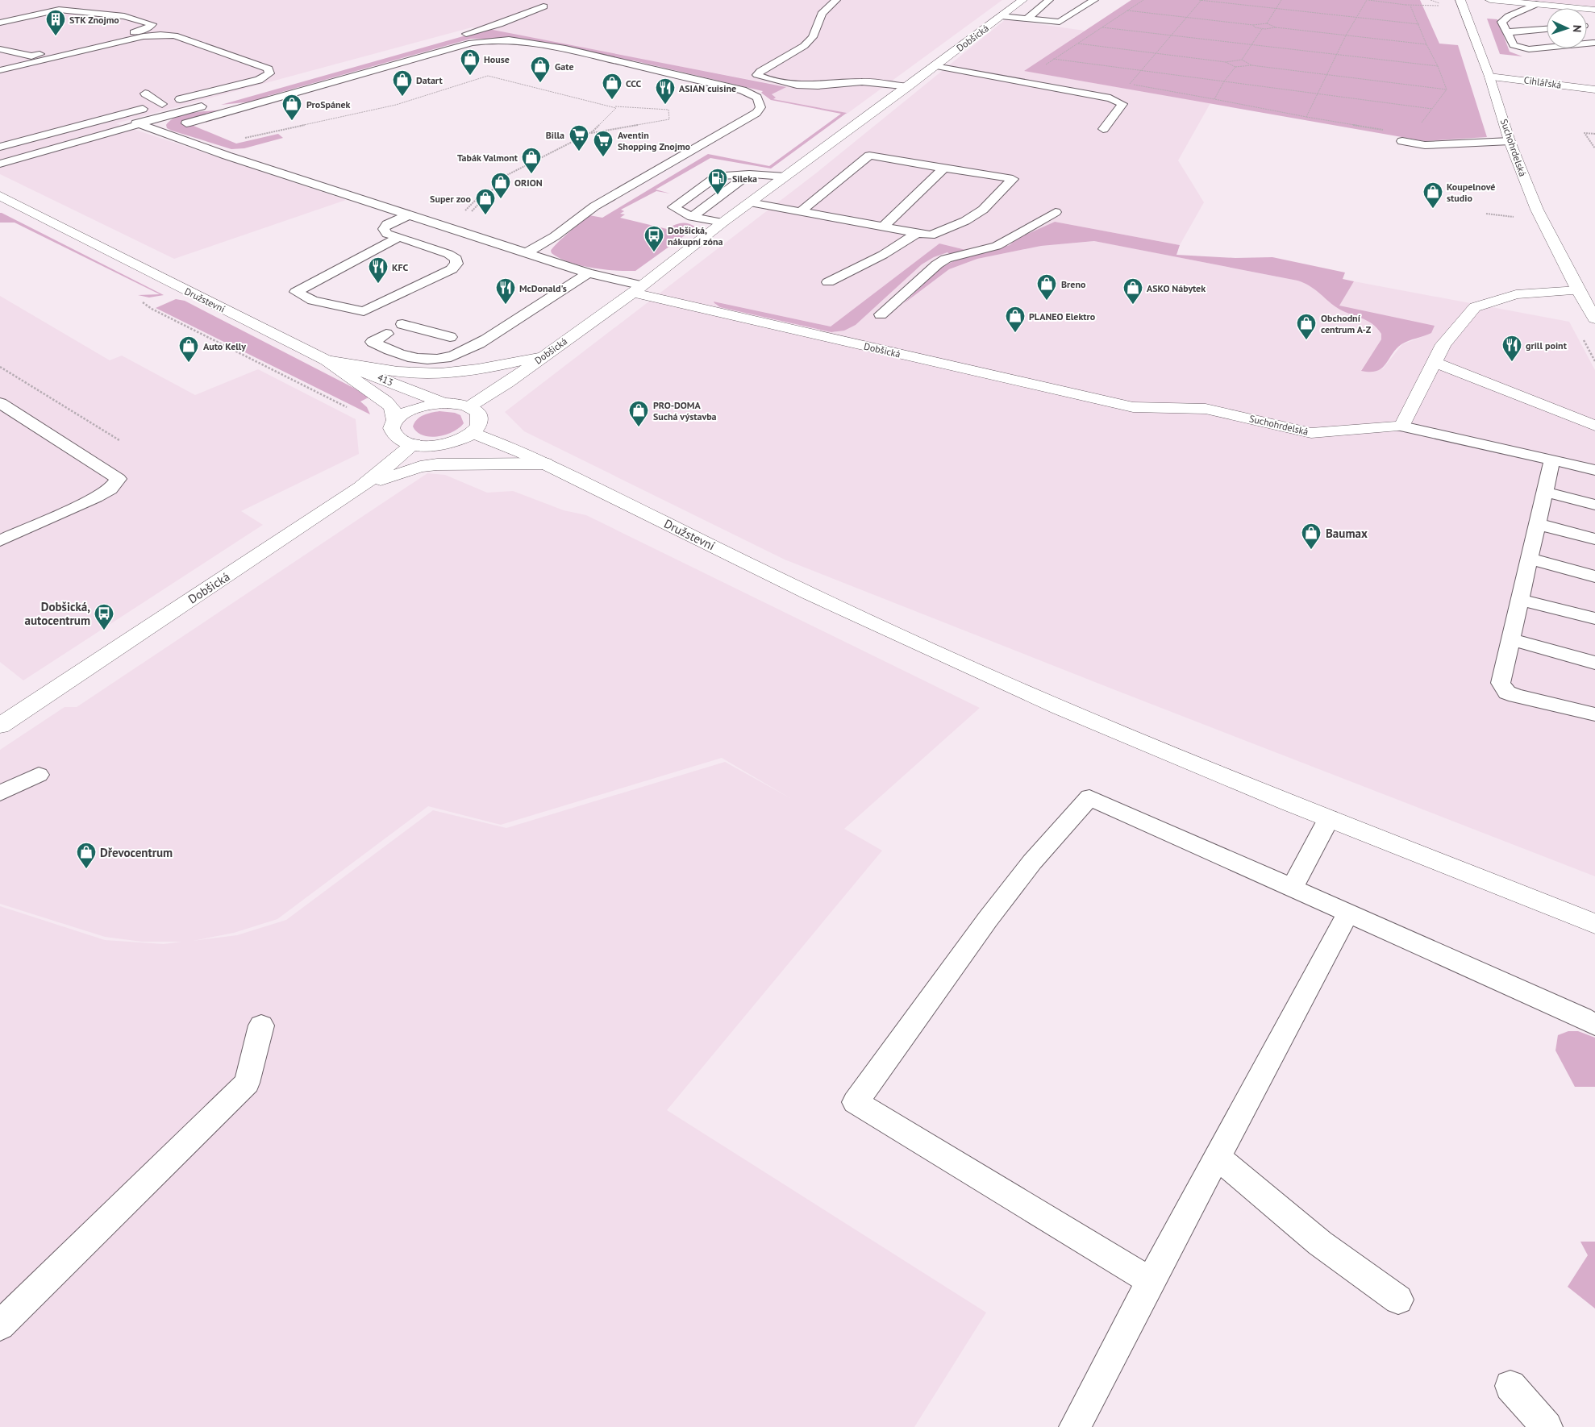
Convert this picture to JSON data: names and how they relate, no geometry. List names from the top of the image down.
{
  "streets": {
    "street": [
      "Dobšická",
      "Cihlářská",
      "Suchohrdelská",
      "Družstevní",
      "413"
    ]
  },
  "crossings": [
    ["Dobšická", "Suchohrdelská"],
    ["Dobšická", "Družstevní"],
    ["Cihlářská", "Suchohrdelská"],
    ["Družstevní", "413"]
  ],
  "places": {
    "building": ["STK Znojmo"],
    "shop": [
      "House",
      "Gate",
      "Datart",
      "CCC",
      "ProSpánek",
      "Tabák Valmont",
      "ORION",
      "Koupelnové studio",
      "Super zoo",
      "Breno",
      "ASKO Nábytek",
      "PLANEO Elektro",
      "Obchodní centrum A-Z",
      "Auto Kelly",
      "PRO-DOMA Suchá výstavba",
      "Baumax",
      "Dřevocentrum"
    ],
    "restaurant": [
      "ASIAN cuisine",
      "KFC",
      "McDonald's",
      "grill point"
    ],
    "supermarket": ["Billa", "Aventin Shopping Znojmo"],
    "fuel station": ["Sileka"],
    "bus stop": ["Dobšická, nákupní zóna", "Dobšická, autocentrum"]
  },
  "north": "right"
}
